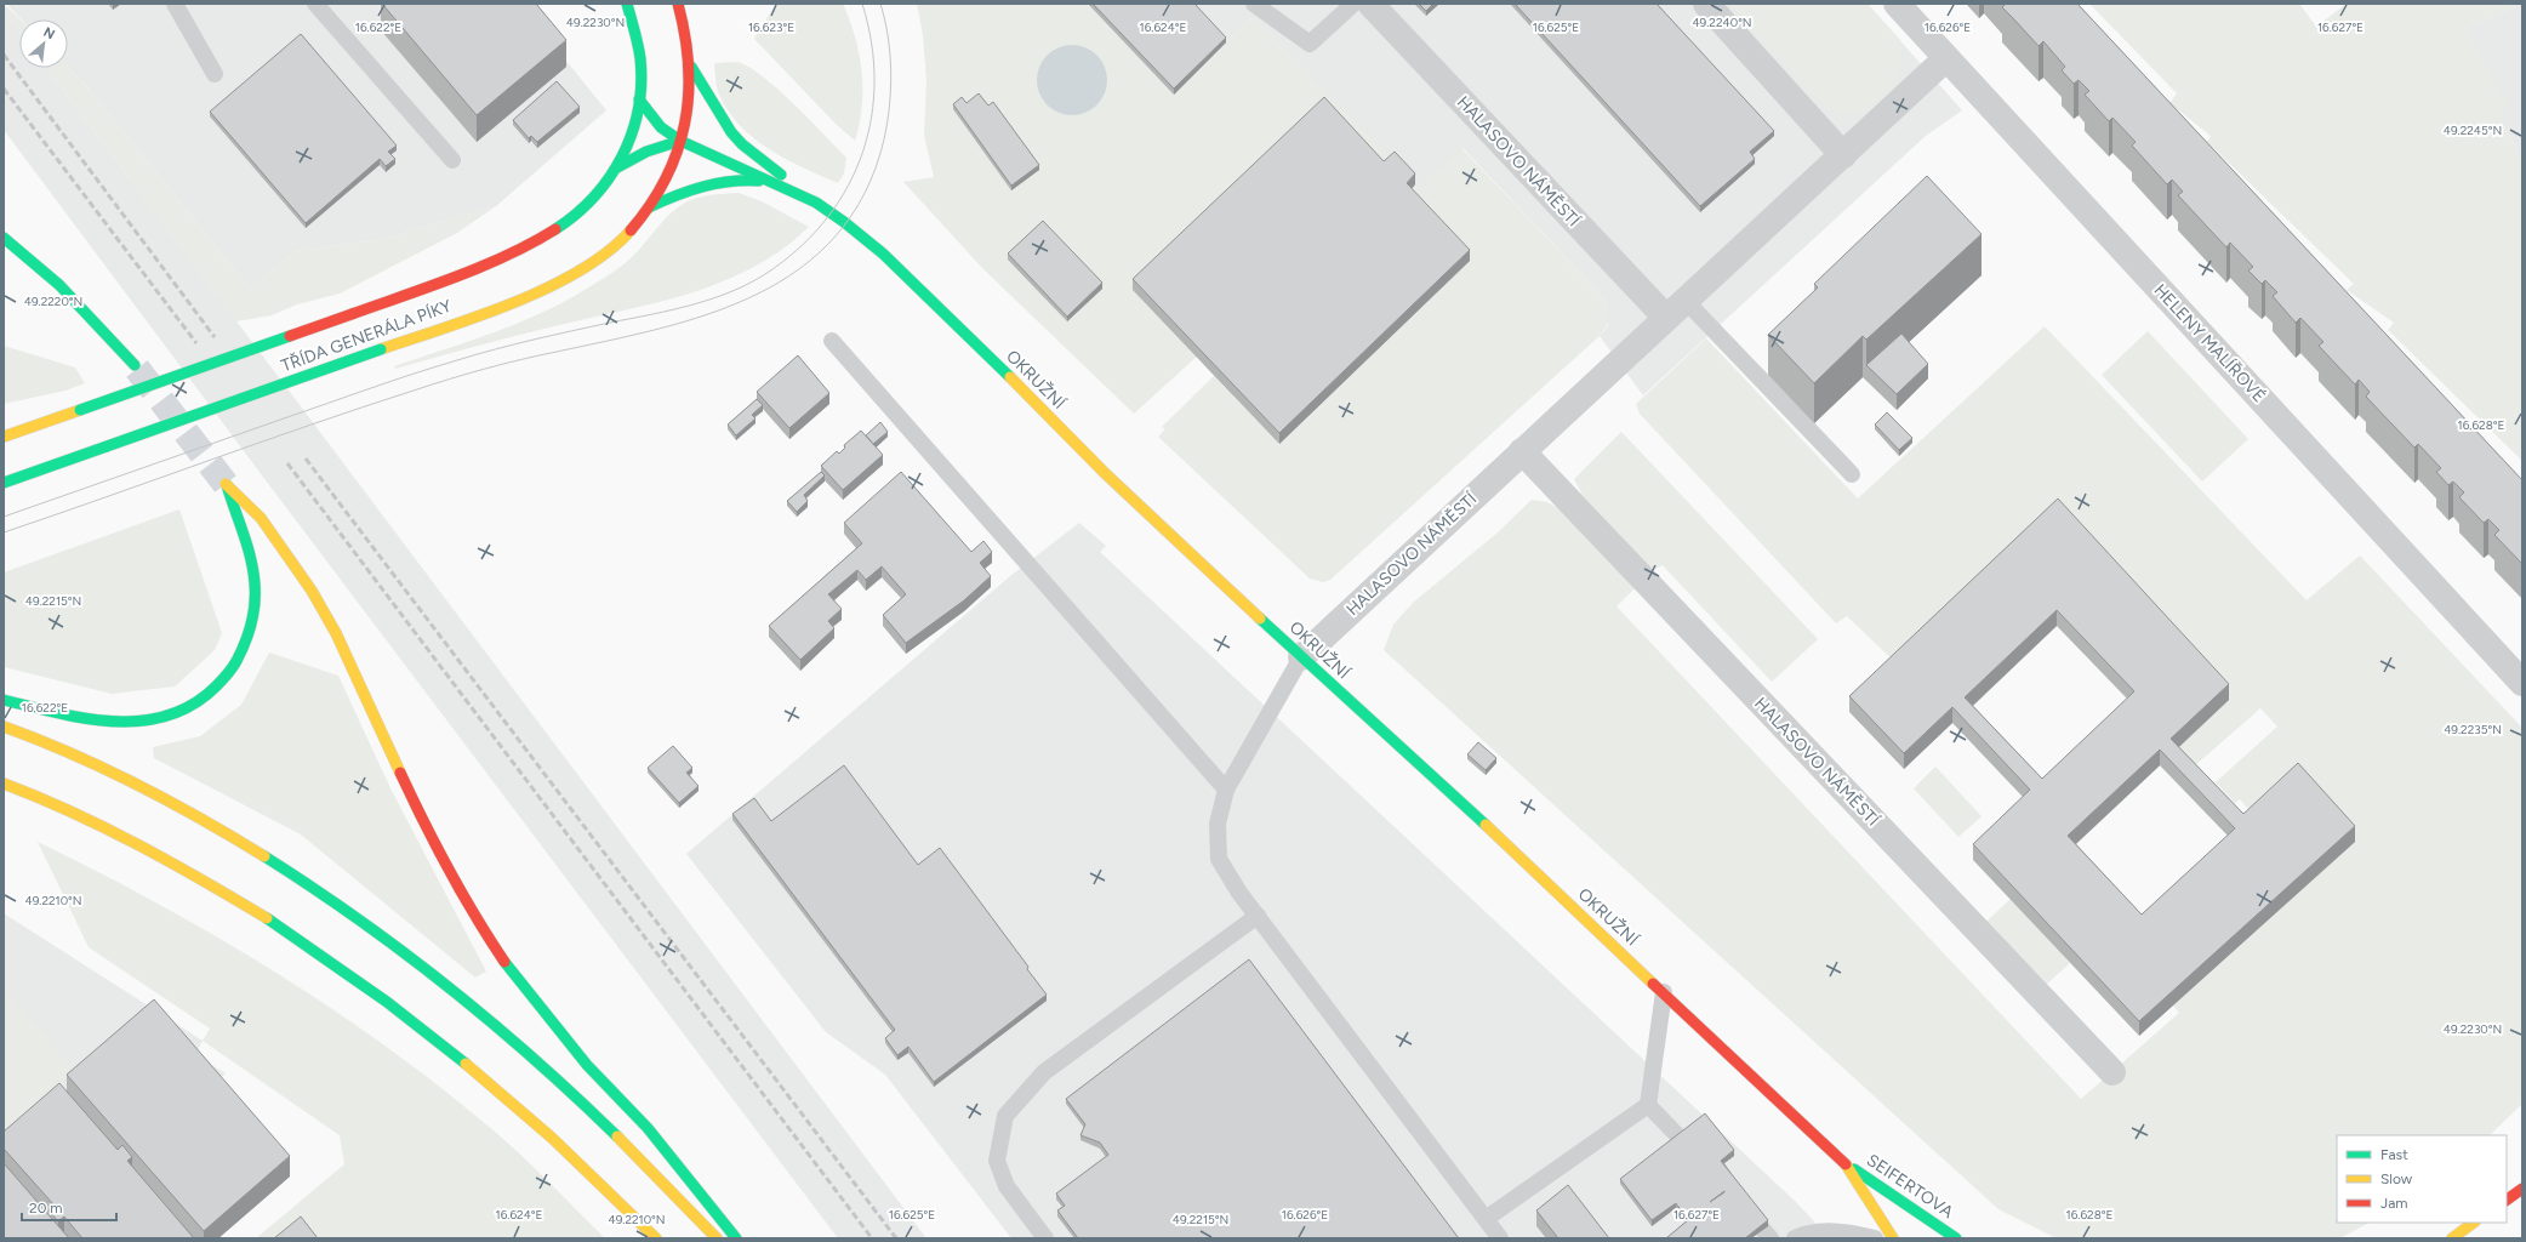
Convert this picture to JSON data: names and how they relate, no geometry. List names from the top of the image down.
{
  "streets": {
    "main road": ["TŘÍDA GENERÁLA PÍKY", "OKRUŽNÍ", "SEIFERTOVA"],
    "street": ["HALASOVO NÁMĚSTÍ", "HELENY MALÍŘOVÉ"]
  },
  "crossings": [
    ["HALASOVO NÁMĚSTÍ", "HELENY MALÍŘOVÉ"],
    ["HALASOVO NÁMĚSTÍ", "OKRUŽNÍ"],
    ["TŘÍDA GENERÁLA PÍKY", "OKRUŽNÍ"],
    ["OKRUŽNÍ", "SEIFERTOVA"]
  ],
  "legend": ["Fast", "Slow", "Jam"],
  "scale_bar": "20 m",
  "north": "top right",
  "coordinates": [
    "49.2230°N",
    "49.2240°N",
    "16.622°E",
    "16.623°E",
    "16.624°E",
    "16.625°E",
    "16.626°E",
    "16.627°E",
    "49.2245°N",
    "49.2220°N",
    "16.628°E",
    "49.2215°N",
    "49.2235°N",
    "49.2210°N"
  ]
}
